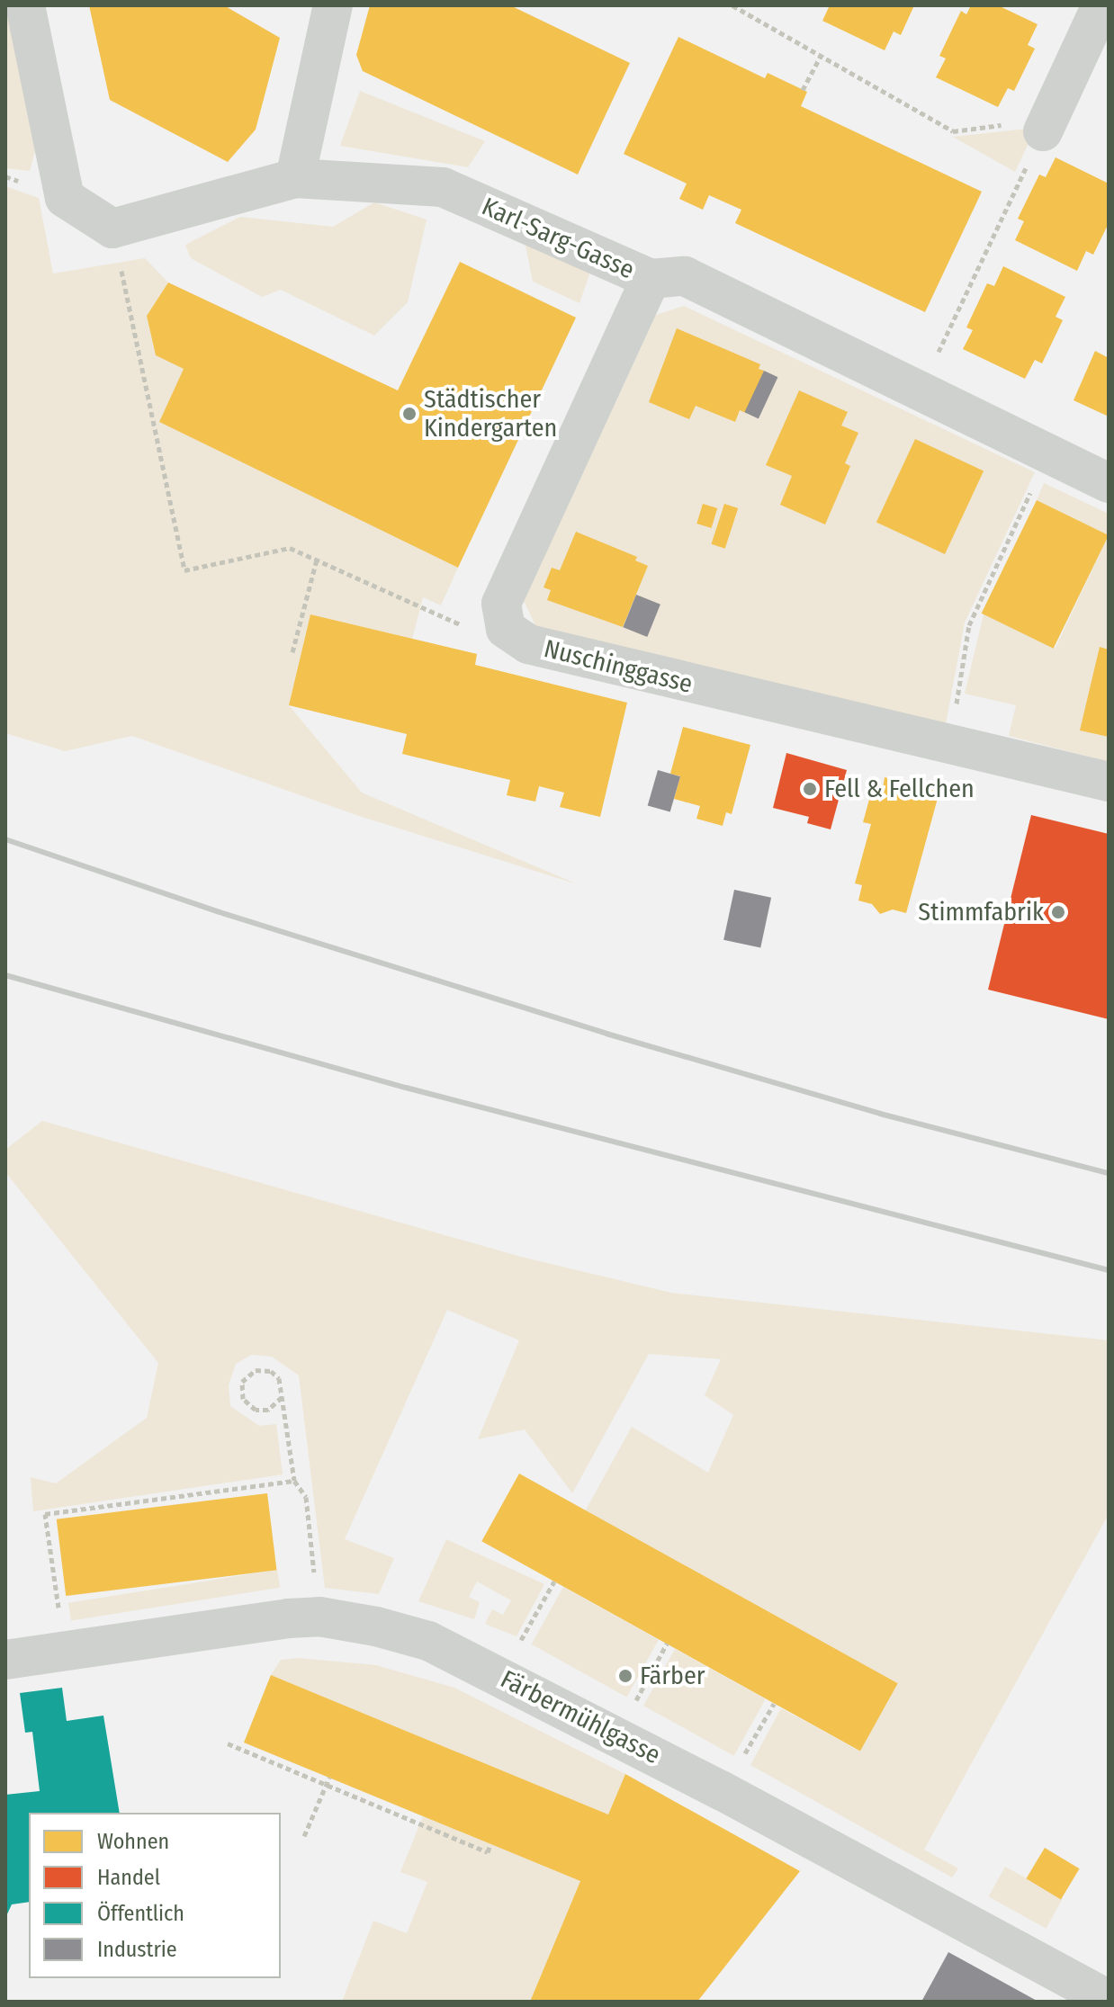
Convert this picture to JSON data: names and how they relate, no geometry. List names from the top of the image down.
{
  "streets": {
    "street": ["Karl-Sarg-Gasse", "Nuschinggasse", "Färbermühlgasse"]
  },
  "places": [
    "Städtischer Kindergarten",
    "Fell & Fellchen",
    "Stimmfabrik",
    "Färber"
  ],
  "legend": [
    "Wohnen",
    "Handel",
    "Öffentlich",
    "Industrie"
  ]
}
